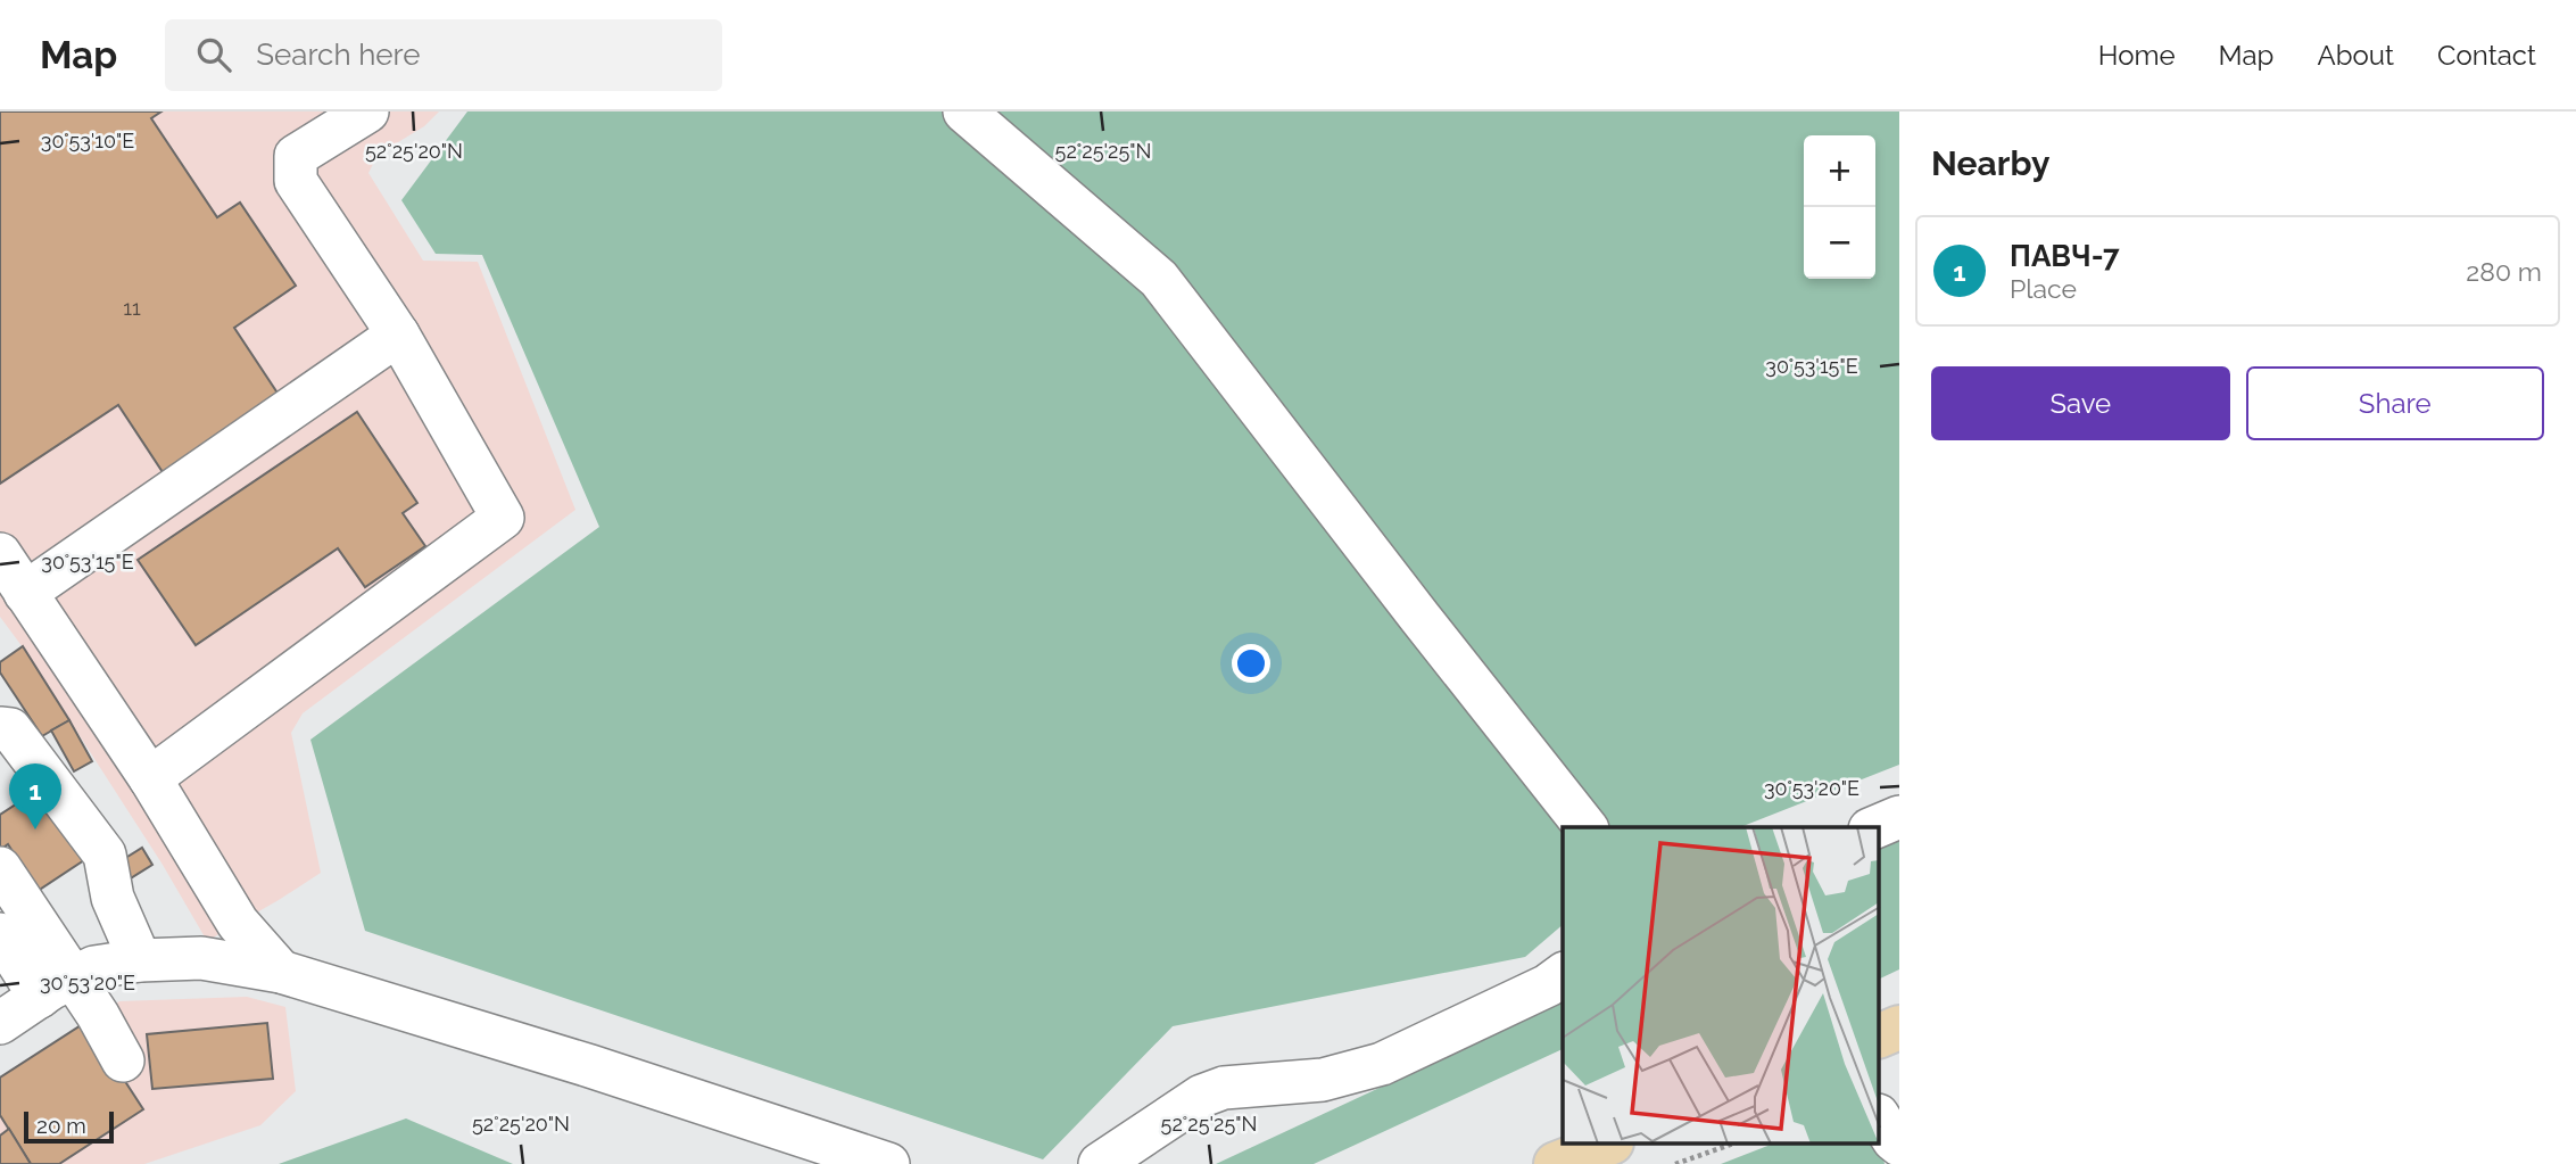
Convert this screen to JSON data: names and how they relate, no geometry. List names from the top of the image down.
{
  "house_numbers": ["11"],
  "scale_bar": "20 m",
  "page": {
    "header": "Map",
    "search": "Search here",
    "nav": [
      "Home",
      "Map",
      "About",
      "Contact"
    ],
    "heading": "Nearby",
    "map_buttons": ["+", "−"],
    "list": [
      {
        "mark": "1",
        "name": "ПАВЧ-7",
        "note": "Place",
        "value": "280 m"
      }
    ],
    "buttons": ["Save", "Share"],
    "pins": "1",
    "scale": "20 m"
  },
  "coordinates": [
    "30°53'10\"E",
    "52°25'20\"N",
    "52°25'25\"N",
    "30°53'15\"E",
    "30°53'20\"E"
  ]
}
